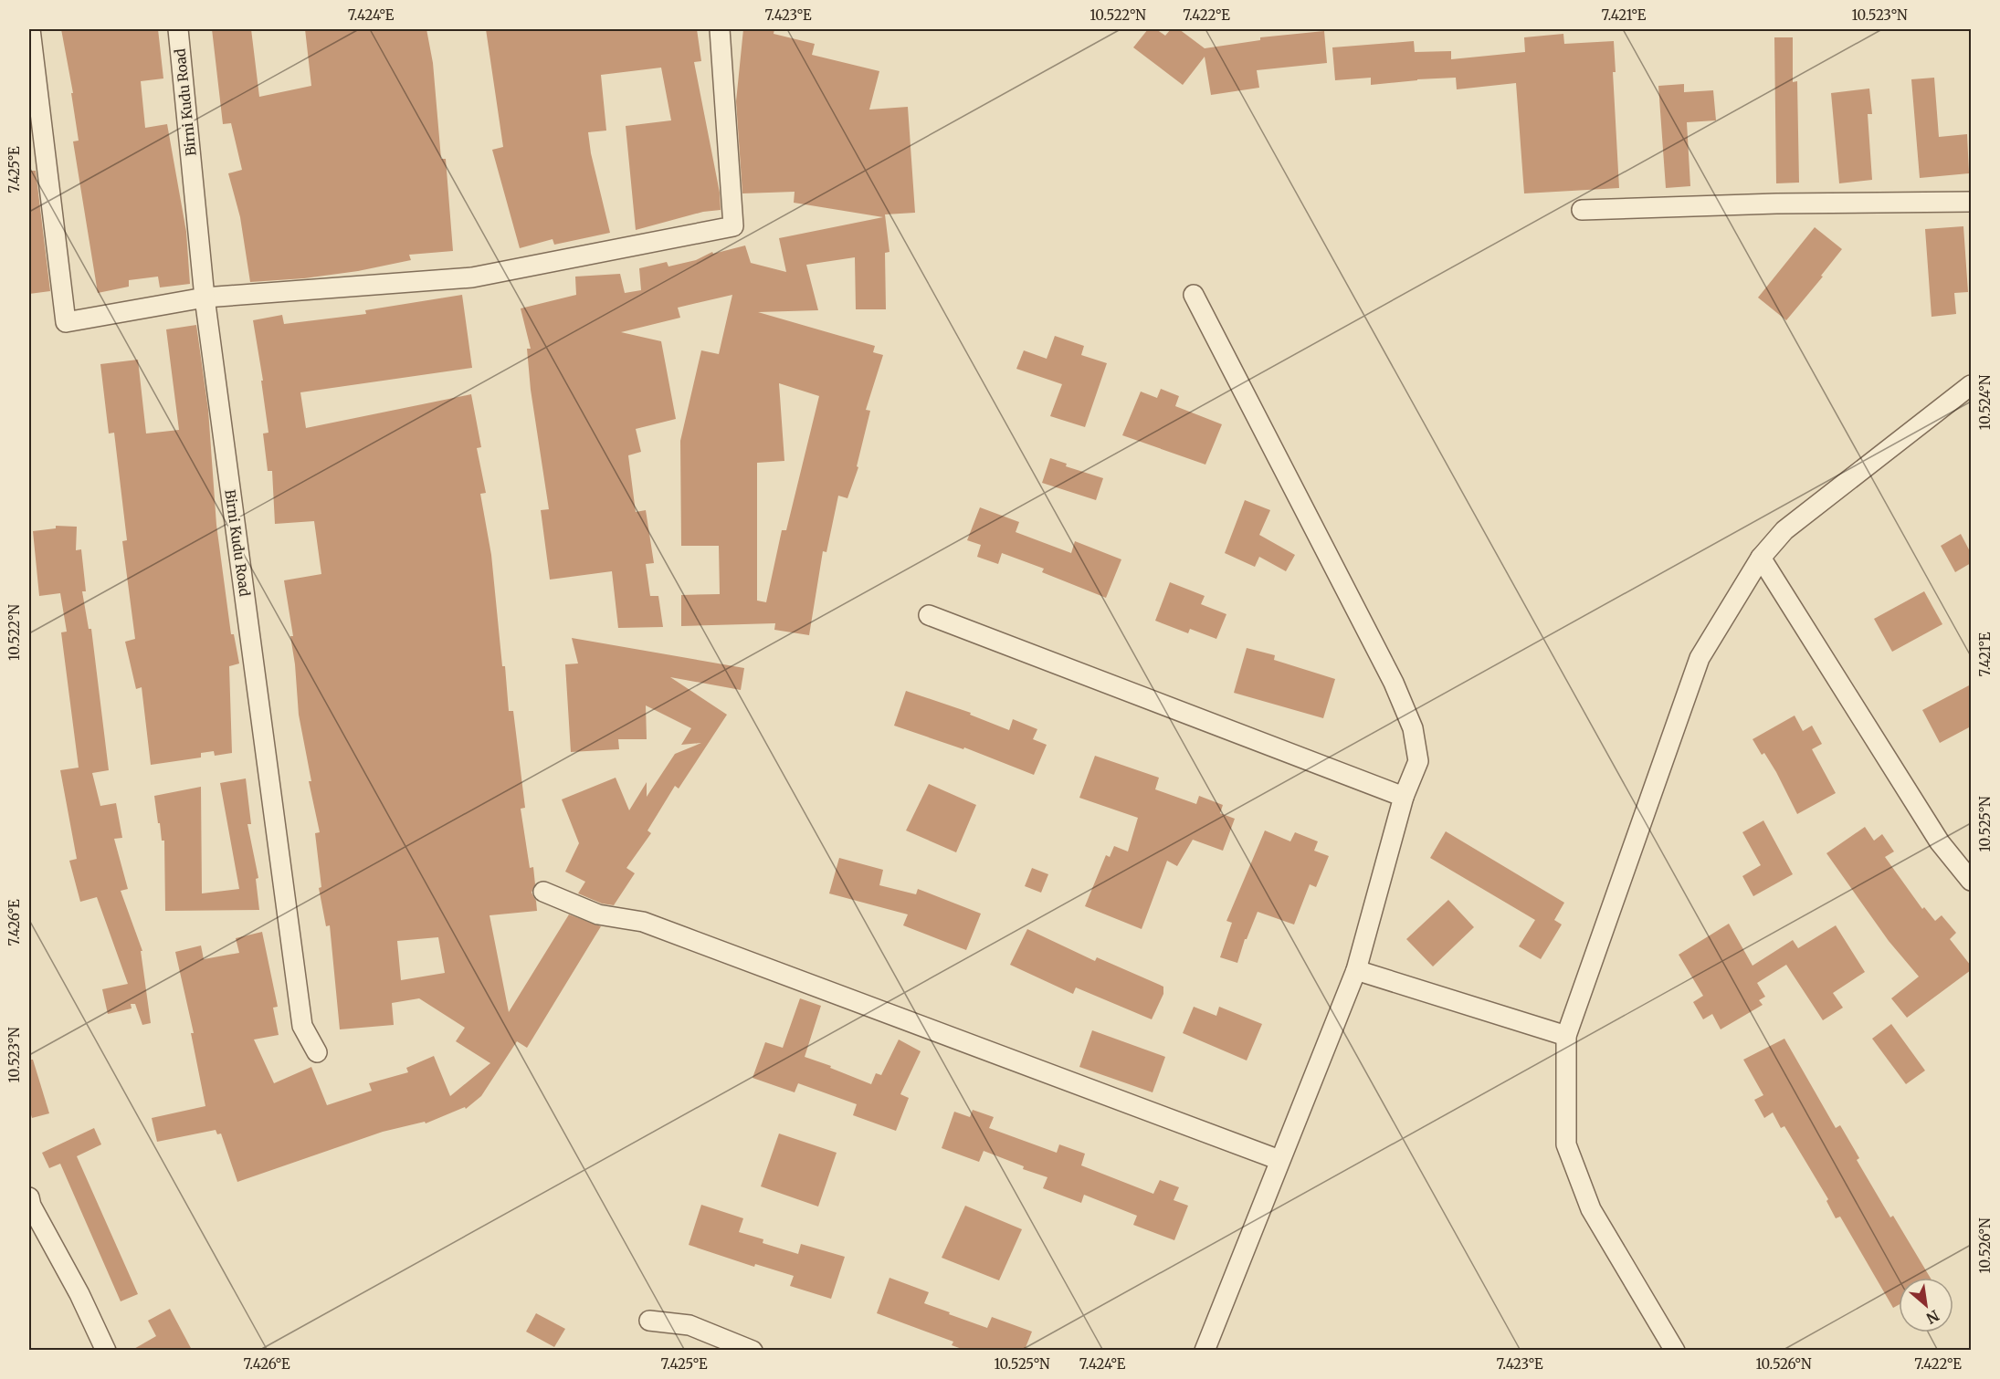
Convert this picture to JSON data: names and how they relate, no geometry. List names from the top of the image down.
{
  "streets": {
    "street": ["Birni Kudu Road"]
  },
  "north": "bottom right",
  "coordinates": [
    "7.424°E",
    "7.423°E",
    "10.522°N",
    "7.422°E",
    "7.421°E",
    "10.523°N",
    "7.425°E",
    "10.524°N",
    "10.525°N",
    "7.426°E",
    "10.526°N"
  ]
}
